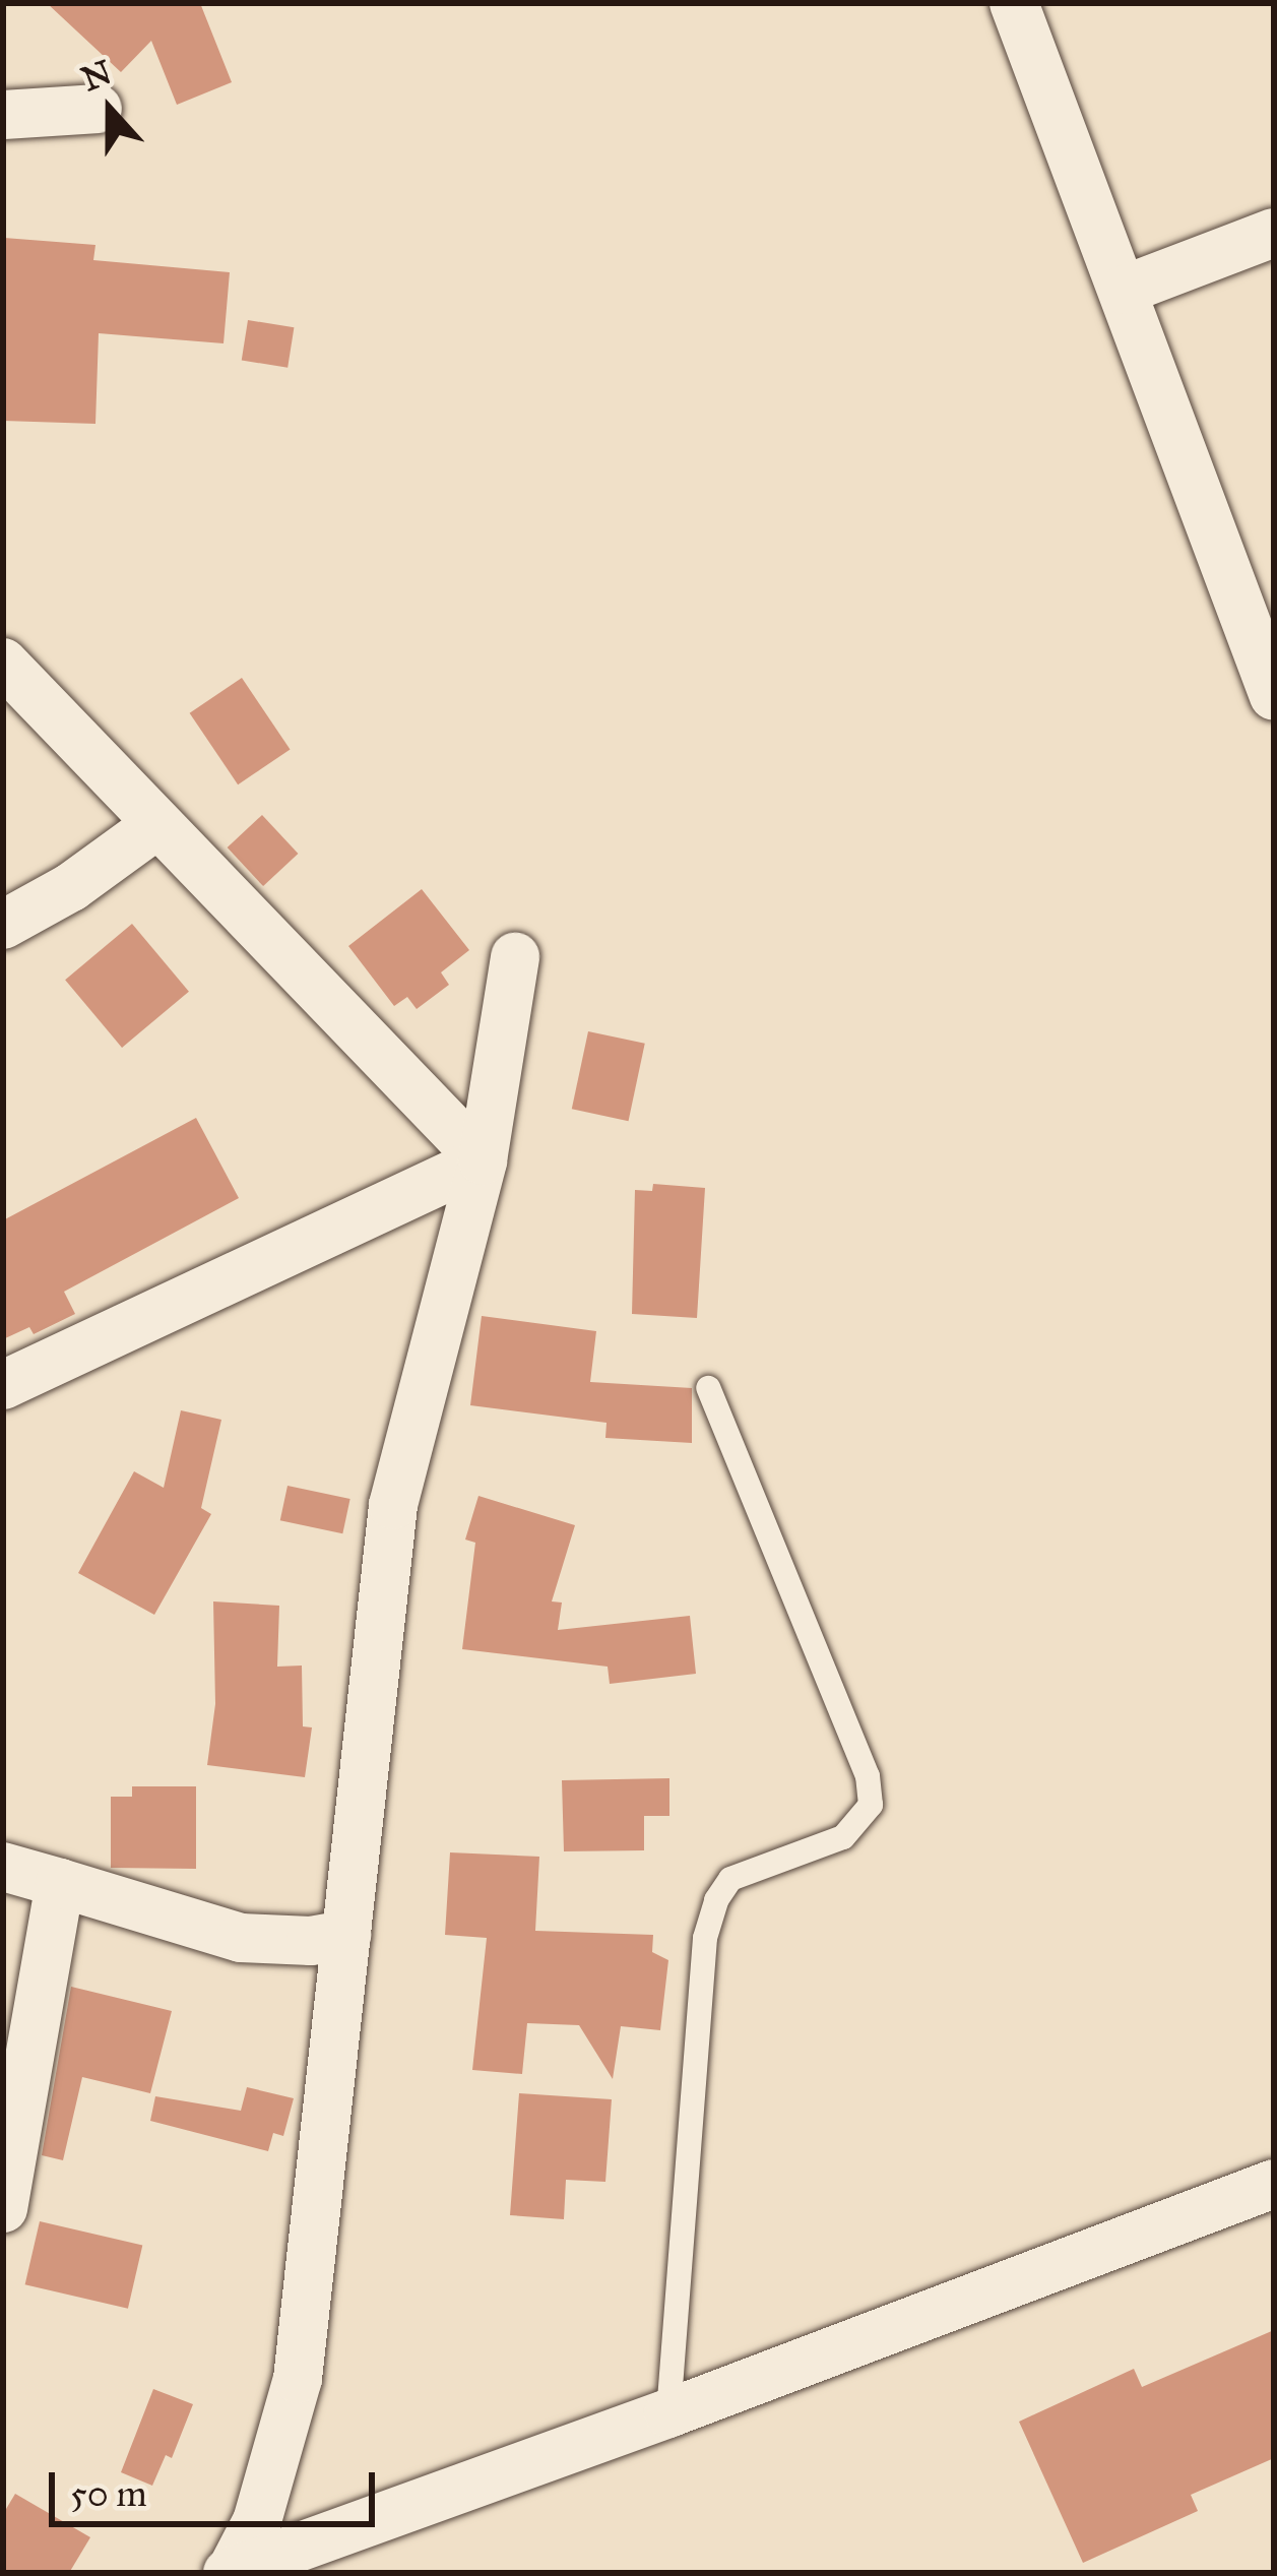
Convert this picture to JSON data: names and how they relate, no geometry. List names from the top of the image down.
{
  "scale_bar": "50 m",
  "north": "top"
}
